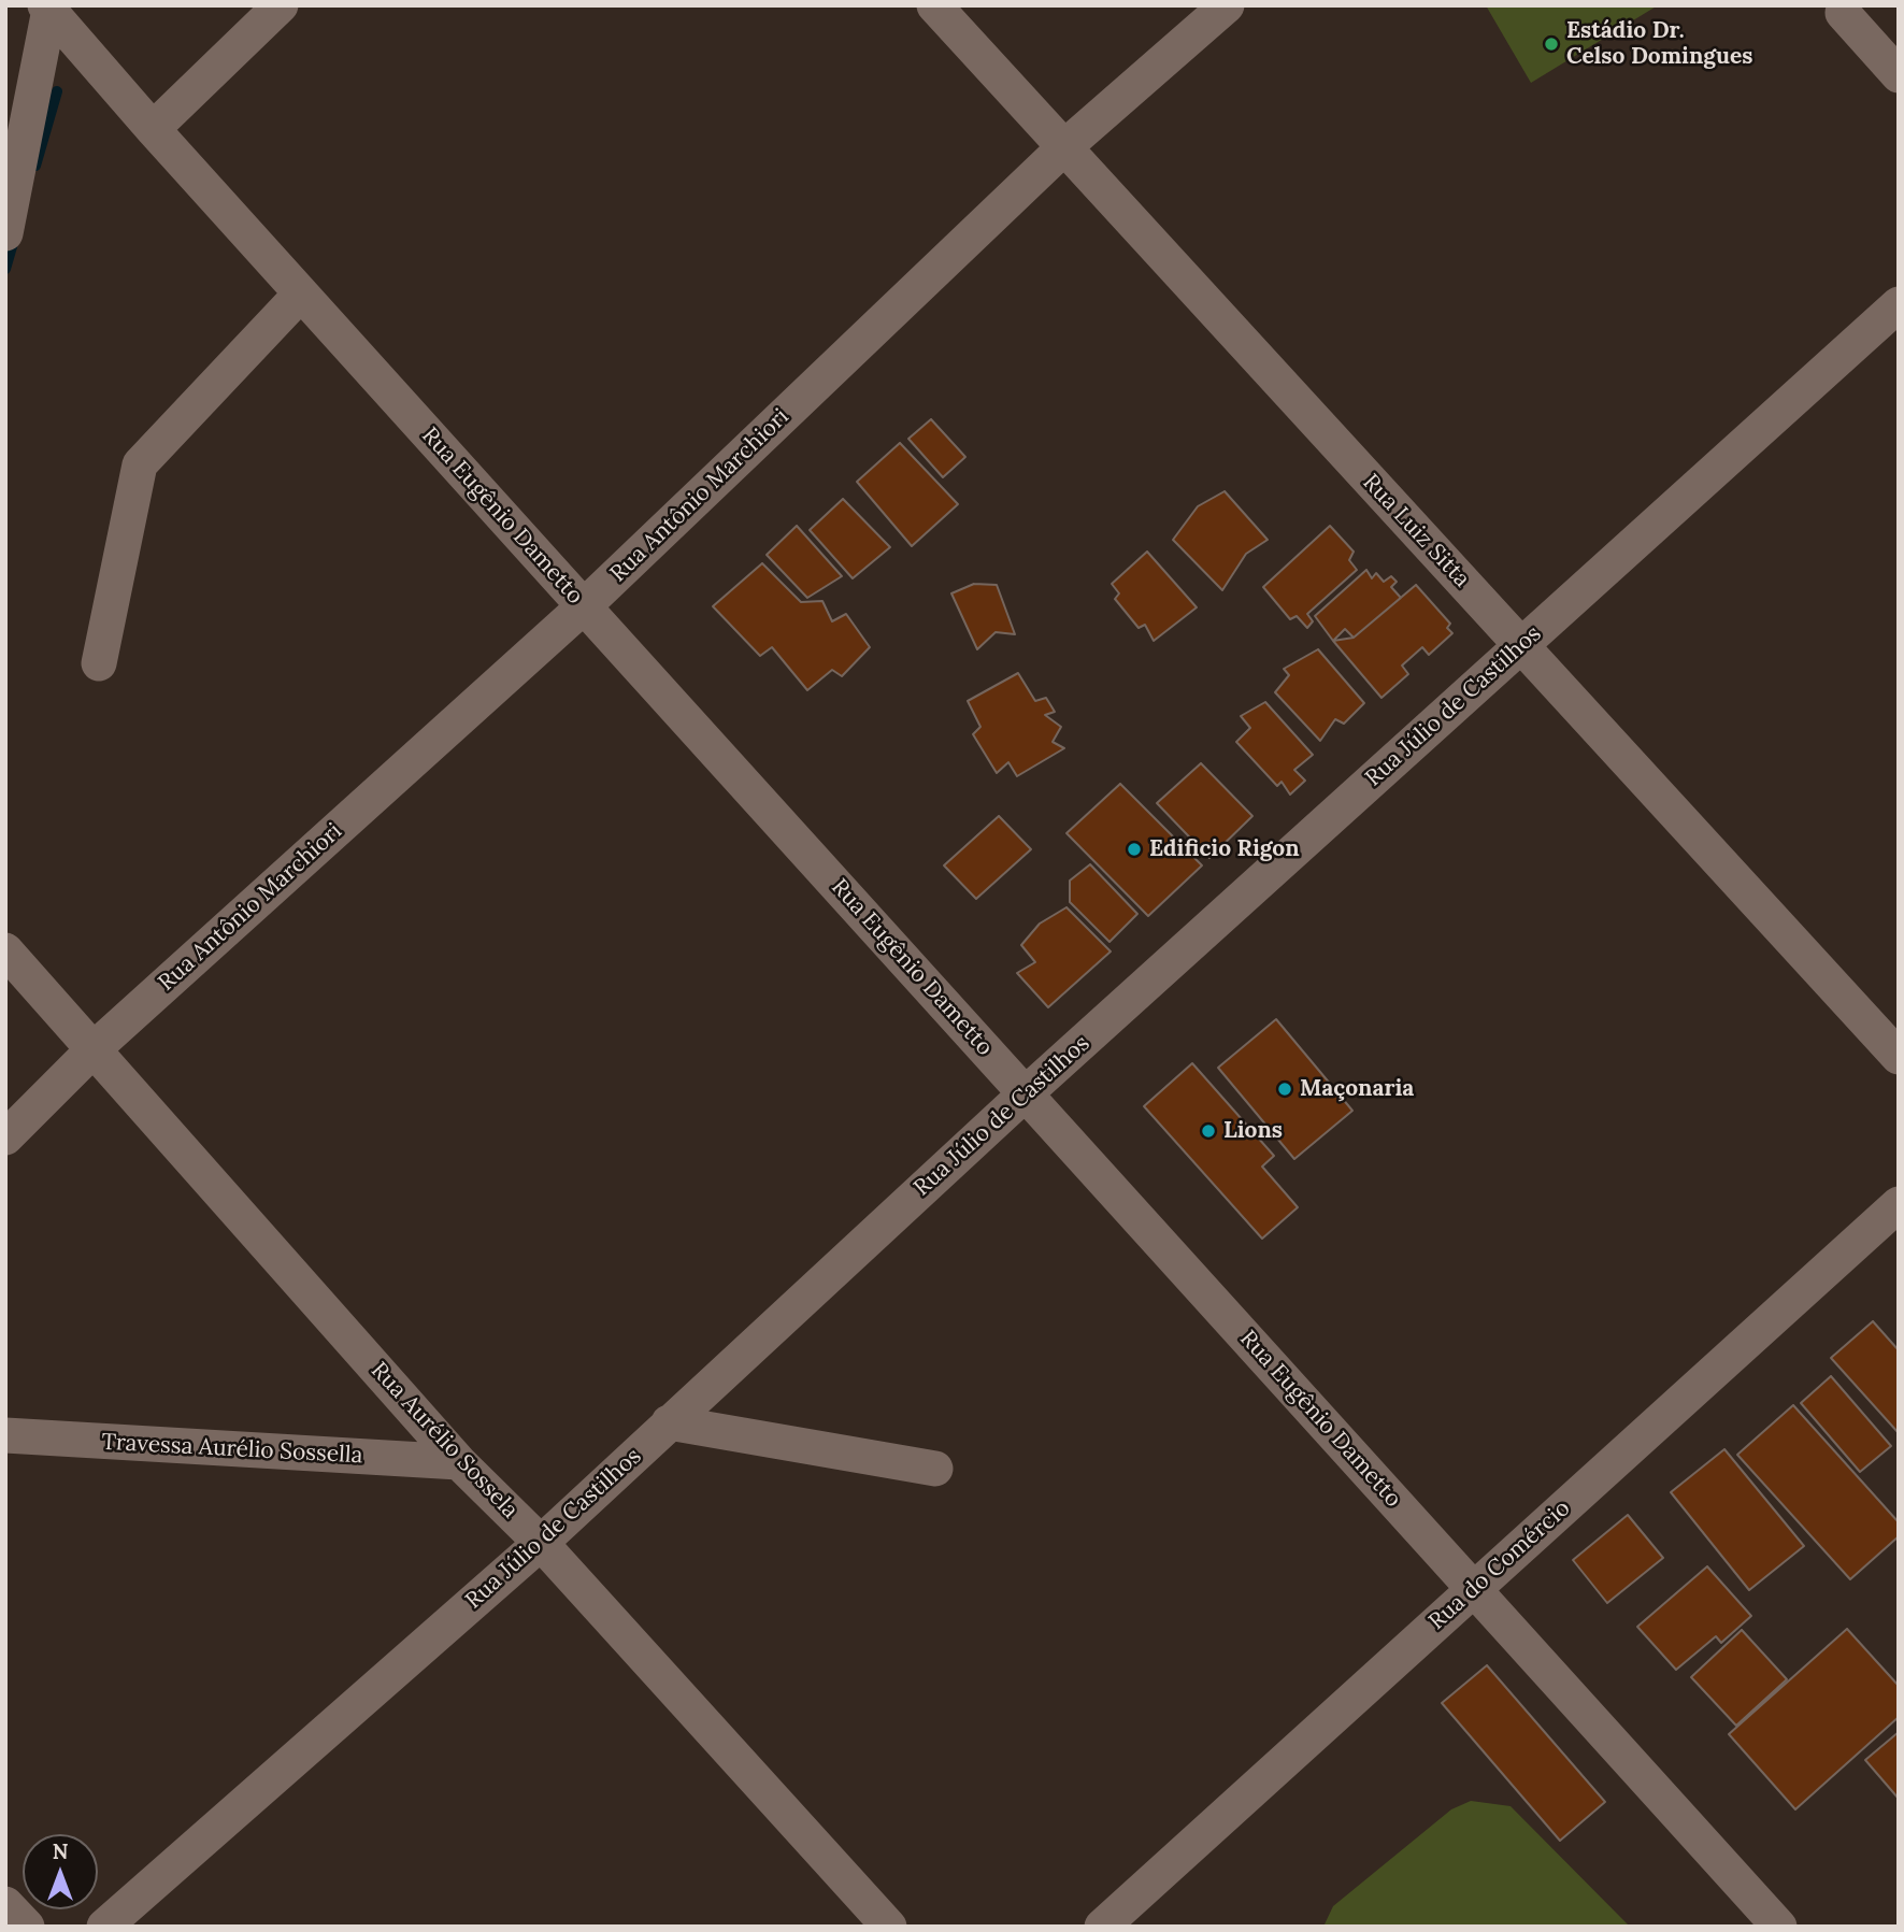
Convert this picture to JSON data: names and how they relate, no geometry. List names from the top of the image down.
{
  "streets": {
    "street": [
      "Rua Antônio Marchiori",
      "Rua Eugênio Dametto",
      "Rua Luiz Sitta",
      "Rua Júlio de Castilhos",
      "Rua Aurélio Sossela",
      "Travessa Aurélio Sossella",
      "Rua do Comércio"
    ]
  },
  "crossings": [
    ["Rua Antônio Marchiori", "Rua Eugênio Dametto"],
    ["Rua Antônio Marchiori", "Rua Luiz Sitta"],
    ["Rua Antônio Marchiori", "Rua Aurélio Sossela"],
    ["Rua Eugênio Dametto", "Rua Júlio de Castilhos"],
    ["Rua Eugênio Dametto", "Rua do Comércio"],
    ["Rua Luiz Sitta", "Rua Júlio de Castilhos"],
    ["Rua Júlio de Castilhos", "Rua Aurélio Sossela"],
    ["Rua Aurélio Sossela", "Travessa Aurélio Sossella"]
  ],
  "places": [
    "Estádio Dr. Celso Domingues",
    "Edificio Rigon",
    "Maçonaria",
    "Lions"
  ],
  "north": "top"
}
